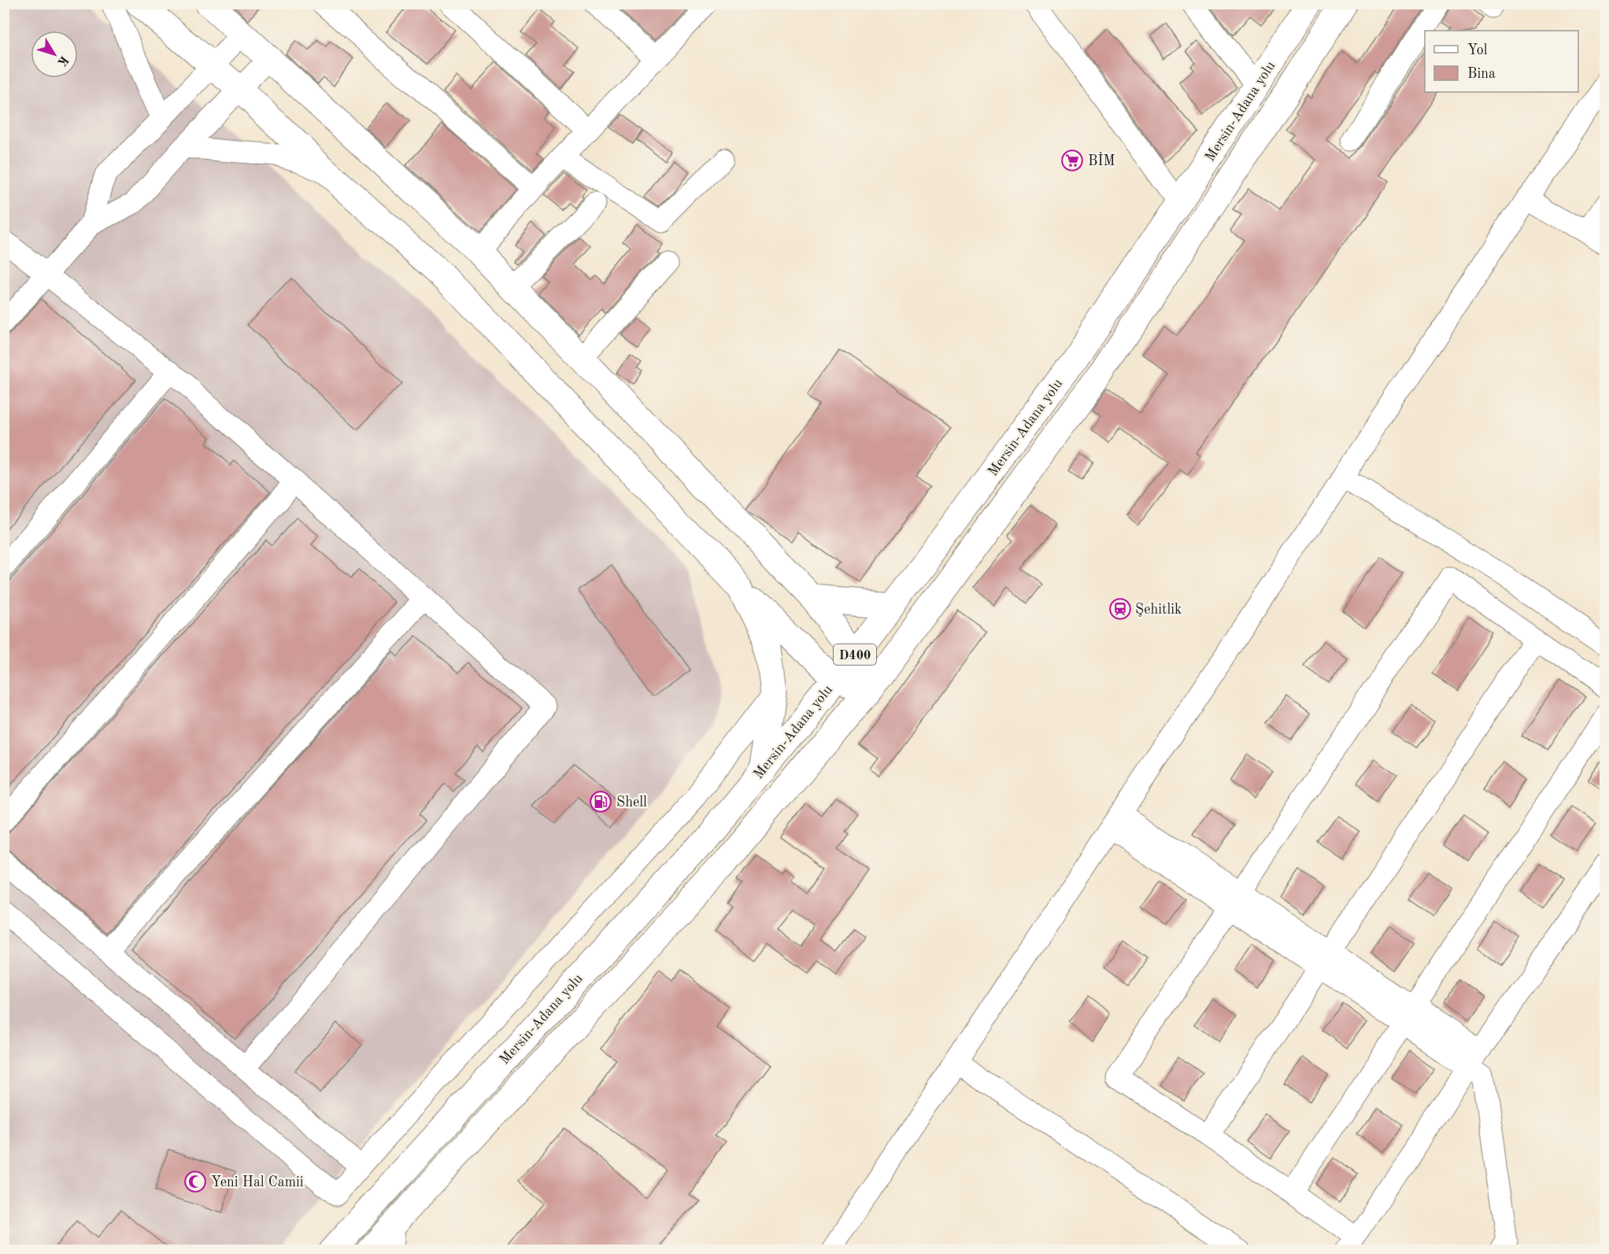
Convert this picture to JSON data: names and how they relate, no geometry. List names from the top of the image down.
{
  "streets": {
    "main road": ["Mersin-Adana yolu", "D400"]
  },
  "places": {
    "supermarket": ["BİM"],
    "station": ["Şehitlik"],
    "fuel station": ["Shell"],
    "mosque": ["Yeni Hal Camii"]
  },
  "legend": ["Yol", "Bina"],
  "north": "bottom right"
}
